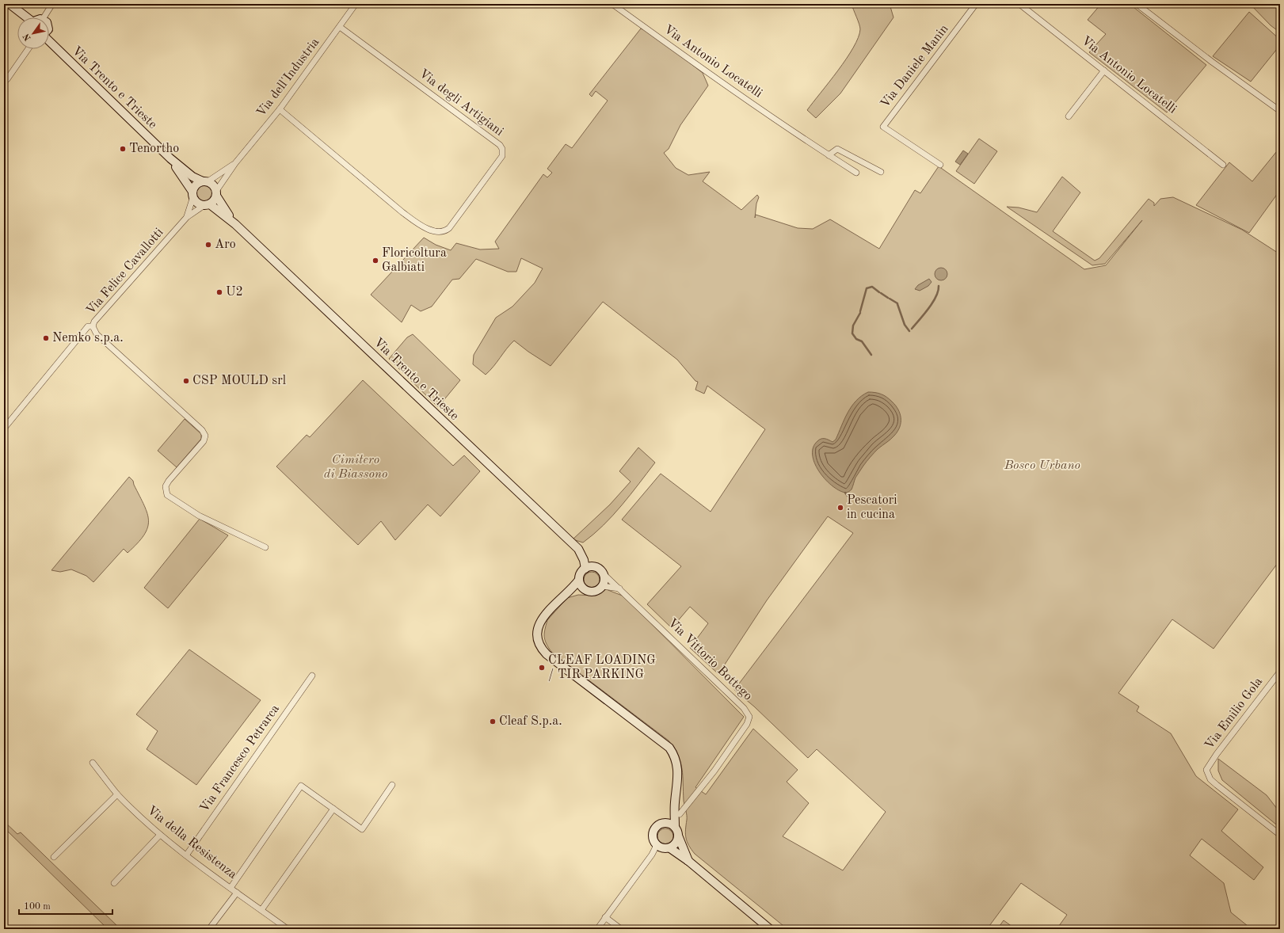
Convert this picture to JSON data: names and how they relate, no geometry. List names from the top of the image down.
{
  "streets": {
    "street": [
      "Via Antonio Locatelli",
      "Via Daniele Manin",
      "Via dell'Industria",
      "Via Trento e Trieste",
      "Via degli Artigiani",
      "Via Felice Cavallotti",
      "Via Vittorio Bottego",
      "Via Emilio Gola",
      "Via Francesco Petrarca",
      "Via della Resistenza"
    ]
  },
  "crossings": [
    ["Via dell'Industria", "Via Trento e Trieste"],
    ["Via dell'Industria", "Via degli Artigiani"],
    ["Via dell'Industria", "Via Felice Cavallotti"],
    ["Via Trento e Trieste", "Via Felice Cavallotti"],
    ["Via Trento e Trieste", "Via Vittorio Bottego"],
    ["Via Francesco Petrarca", "Via della Resistenza"]
  ],
  "parks": ["Cimitero di Biassono", "Bosco Urbano"],
  "places": [
    "Tenortho",
    "Aro",
    "Floricoltura Galbiati",
    "U2",
    "Nemko s.p.a.",
    "CSP MOULD srl",
    "Pescatori in cucina",
    "CLEAF LOADING / TIR PARKING",
    "Cleaf S.p.a."
  ],
  "scale_bar": "100 m",
  "north": "bottom left"
}
